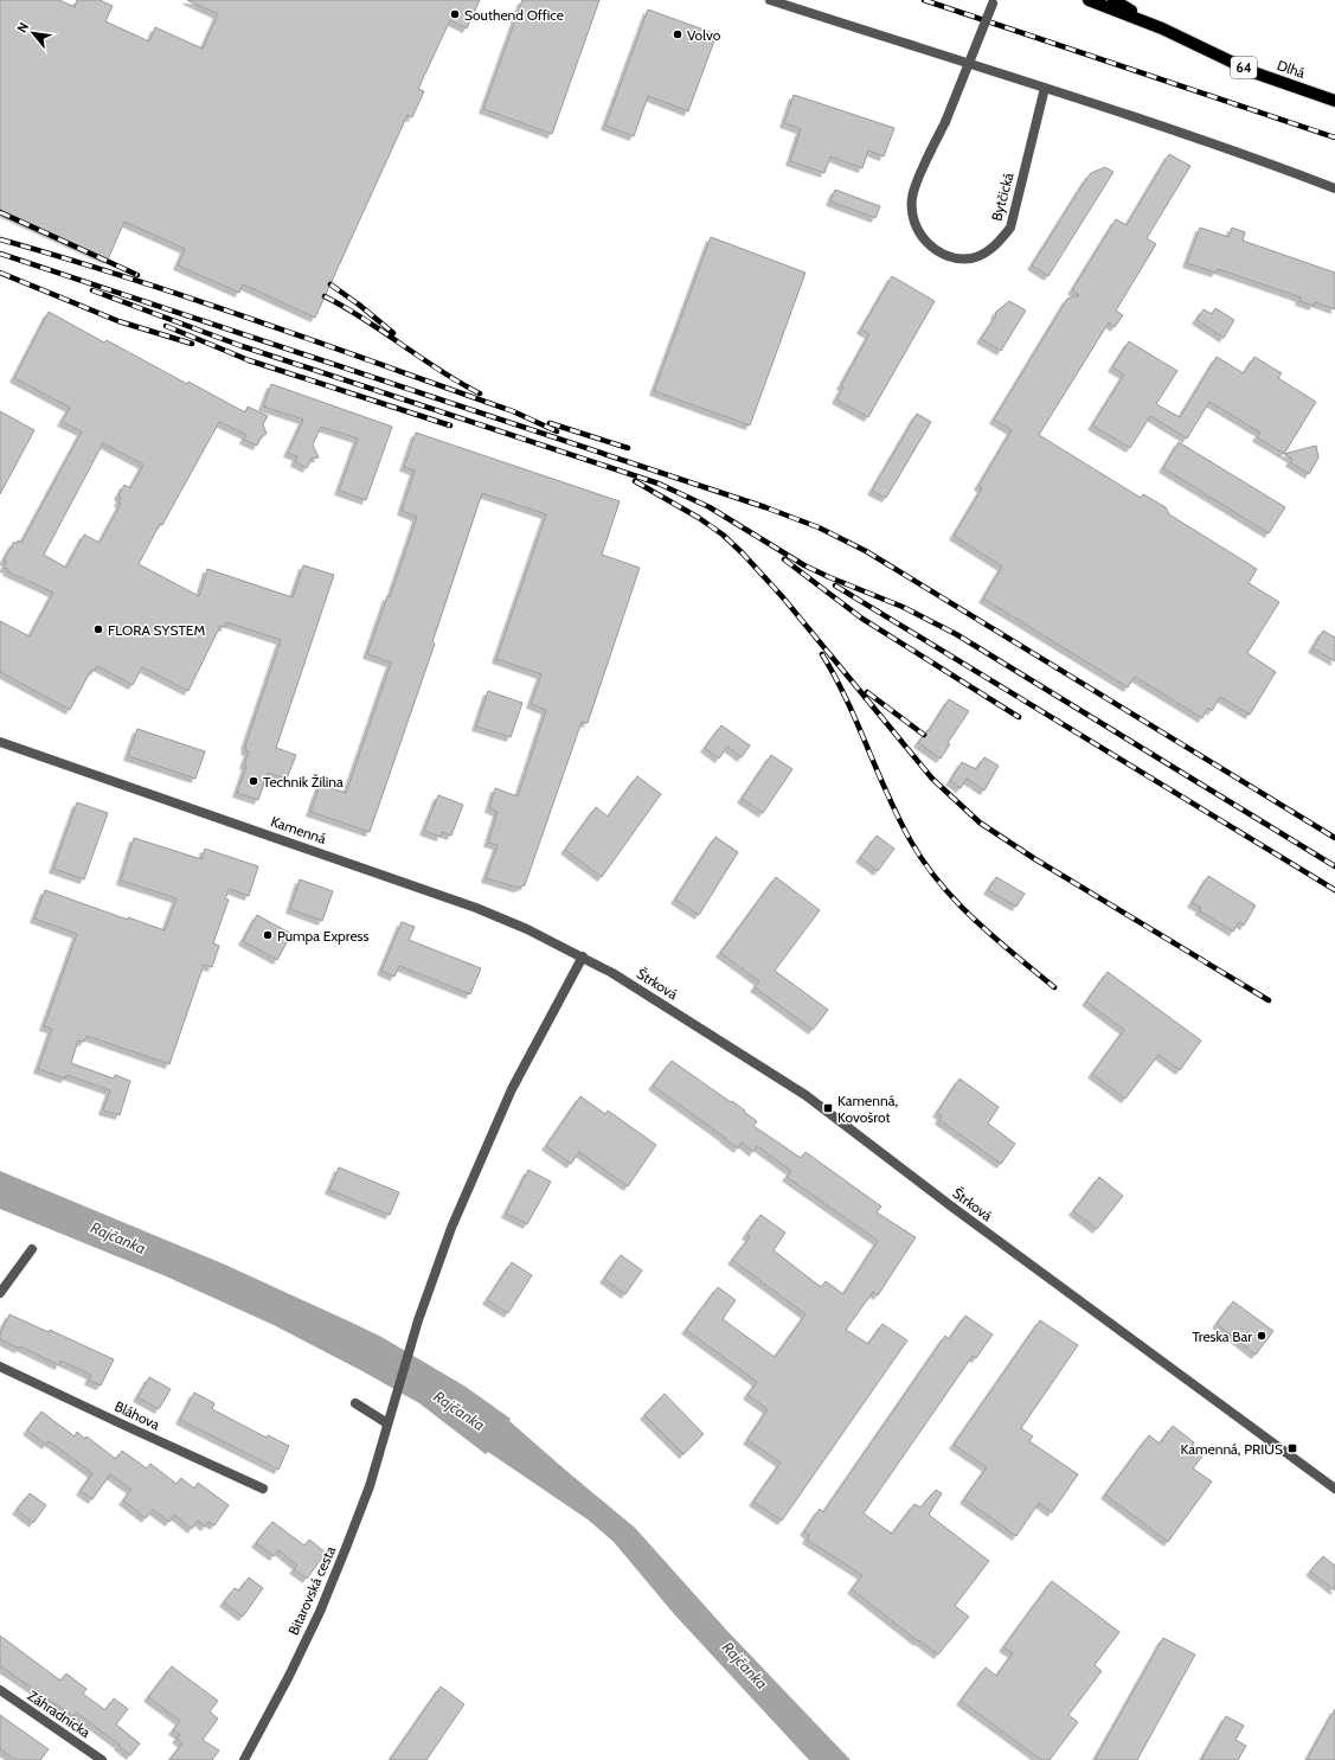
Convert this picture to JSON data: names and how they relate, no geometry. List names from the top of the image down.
{
  "streets": {
    "main road": ["64", "Dlhá"],
    "street": [
      "Bytčická",
      "Kamenná",
      "Štrková",
      "Bláhova",
      "Bitarovská cesta",
      "Záhradnícka"
    ]
  },
  "crossings": [
    ["64", "Dlhá"],
    ["Kamenná", "Štrková"],
    ["Kamenná", "Bitarovská cesta"],
    ["Štrková", "Bitarovská cesta"]
  ],
  "water": ["Rajčanka"],
  "places": {
    "other": [
      "Southend Office",
      "Volvo",
      "FLORA SYSTEM",
      "Technik Žilina",
      "Pumpa Express",
      "Treska Bar"
    ],
    "transit": ["Kamenná, Kovošrot", "Kamenná, PRIUS"]
  },
  "north": "top left"
}
